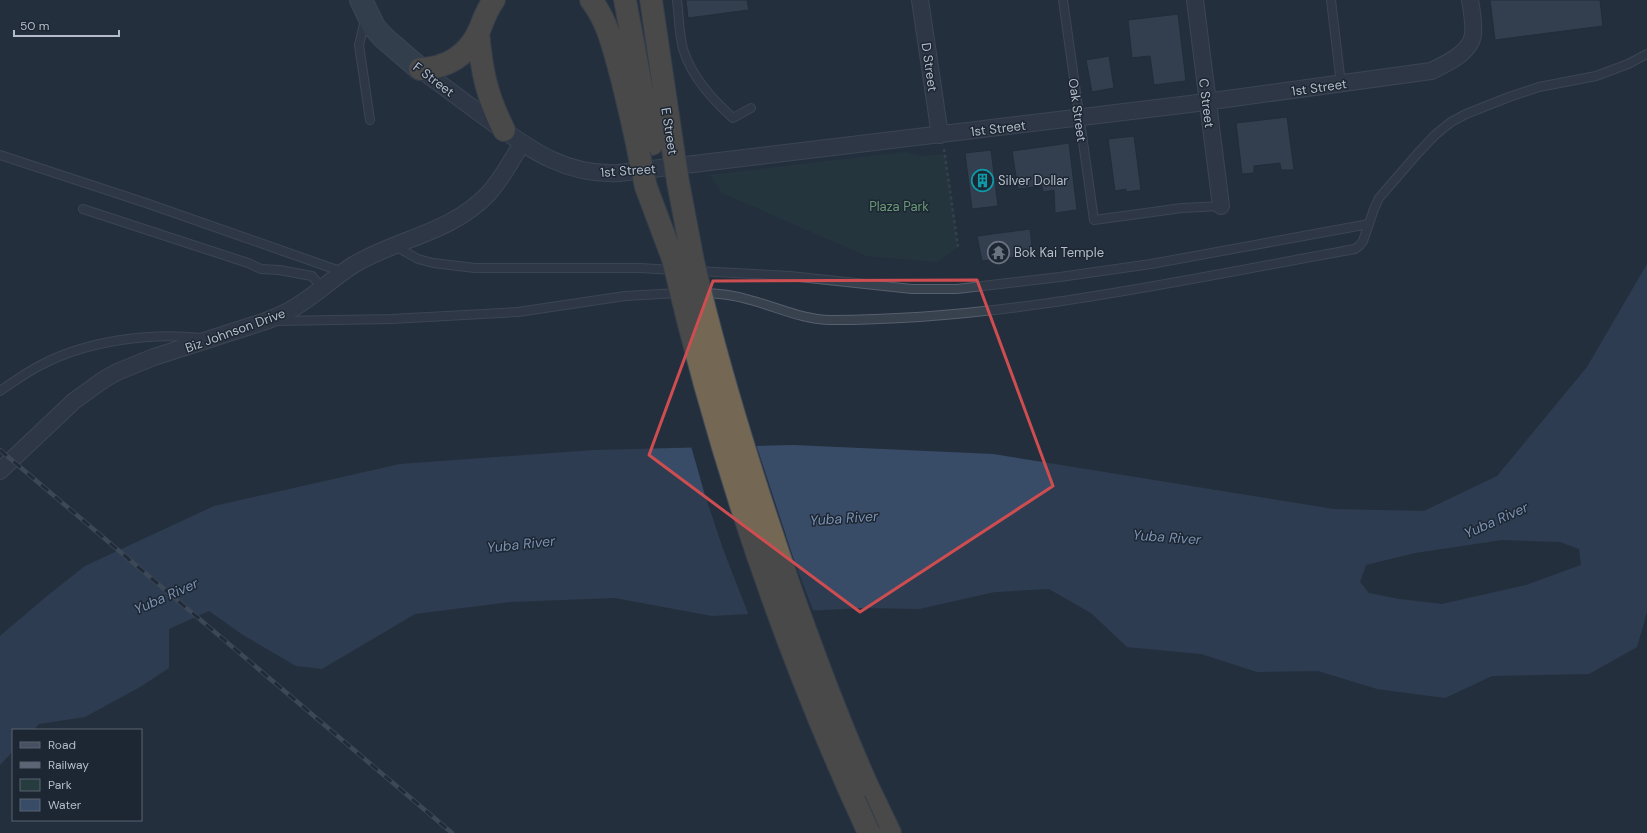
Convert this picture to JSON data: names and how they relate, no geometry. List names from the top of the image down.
{
  "streets": {
    "highway": ["E Street"],
    "main road": ["F Street"],
    "street": [
      "D Street",
      "1st Street",
      "C Street",
      "Biz Johnson Drive"
    ],
    "lane": ["Oak Street"]
  },
  "crossings": [
    ["D Street", "1st Street"],
    ["F Street", "1st Street"],
    ["F Street", "Biz Johnson Drive"],
    ["1st Street", "C Street"],
    ["1st Street", "Oak Street"],
    ["1st Street", "Biz Johnson Drive"],
    ["C Street", "Oak Street"]
  ],
  "water": ["Yuba River"],
  "parks": ["Plaza Park"],
  "places": {
    "building": ["Silver Dollar"],
    "temple": ["Bok Kai Temple"]
  },
  "legend": [
    "Road",
    "Railway",
    "Park",
    "Water"
  ],
  "scale_bar": "50 m"
}
